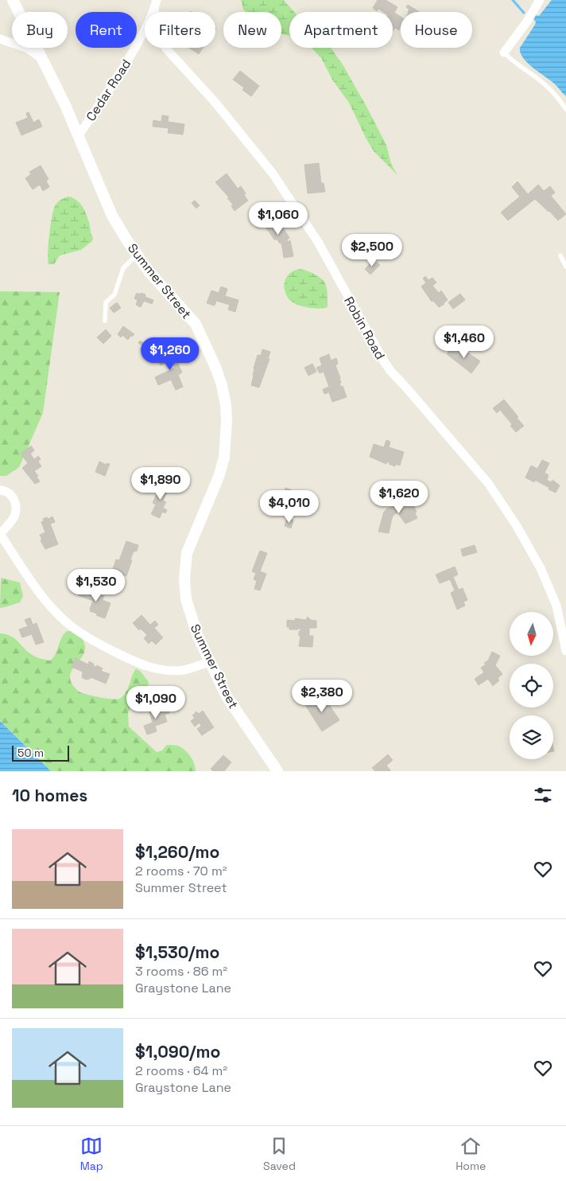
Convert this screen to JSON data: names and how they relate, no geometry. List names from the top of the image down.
{
  "streets": {
    "street": ["Cedar Road", "Summer Street", "Robin Road"]
  },
  "crossings": [
    ["Cedar Road", "Summer Street"],
    ["Cedar Road", "Robin Road"]
  ],
  "scale_bar": "50 m",
  "north": "bottom",
  "page": {
    "chip": [
      "Buy",
      "Rent",
      "Filters",
      "New",
      "Apartment",
      "House"
    ],
    "price": [
      "$1,060",
      "$2,500",
      "$1,460",
      "$1,260",
      "$1,890",
      "$1,620",
      "$4,010",
      "$1,530",
      "$2,380",
      "$1,090"
    ],
    "scale": "50 m",
    "heading": "10 homes",
    "list": [
      {
        "name": "$1,260/mo",
        "note": "2 rooms · 70 m² · Summer Street"
      },
      {
        "name": "$1,530/mo",
        "note": "3 rooms · 86 m² · Graystone Lane"
      },
      {
        "name": "$1,090/mo",
        "note": "2 rooms · 64 m² · Graystone Lane"
      }
    ],
    "tabs": ["Map", "Saved", "Home"]
  }
}
